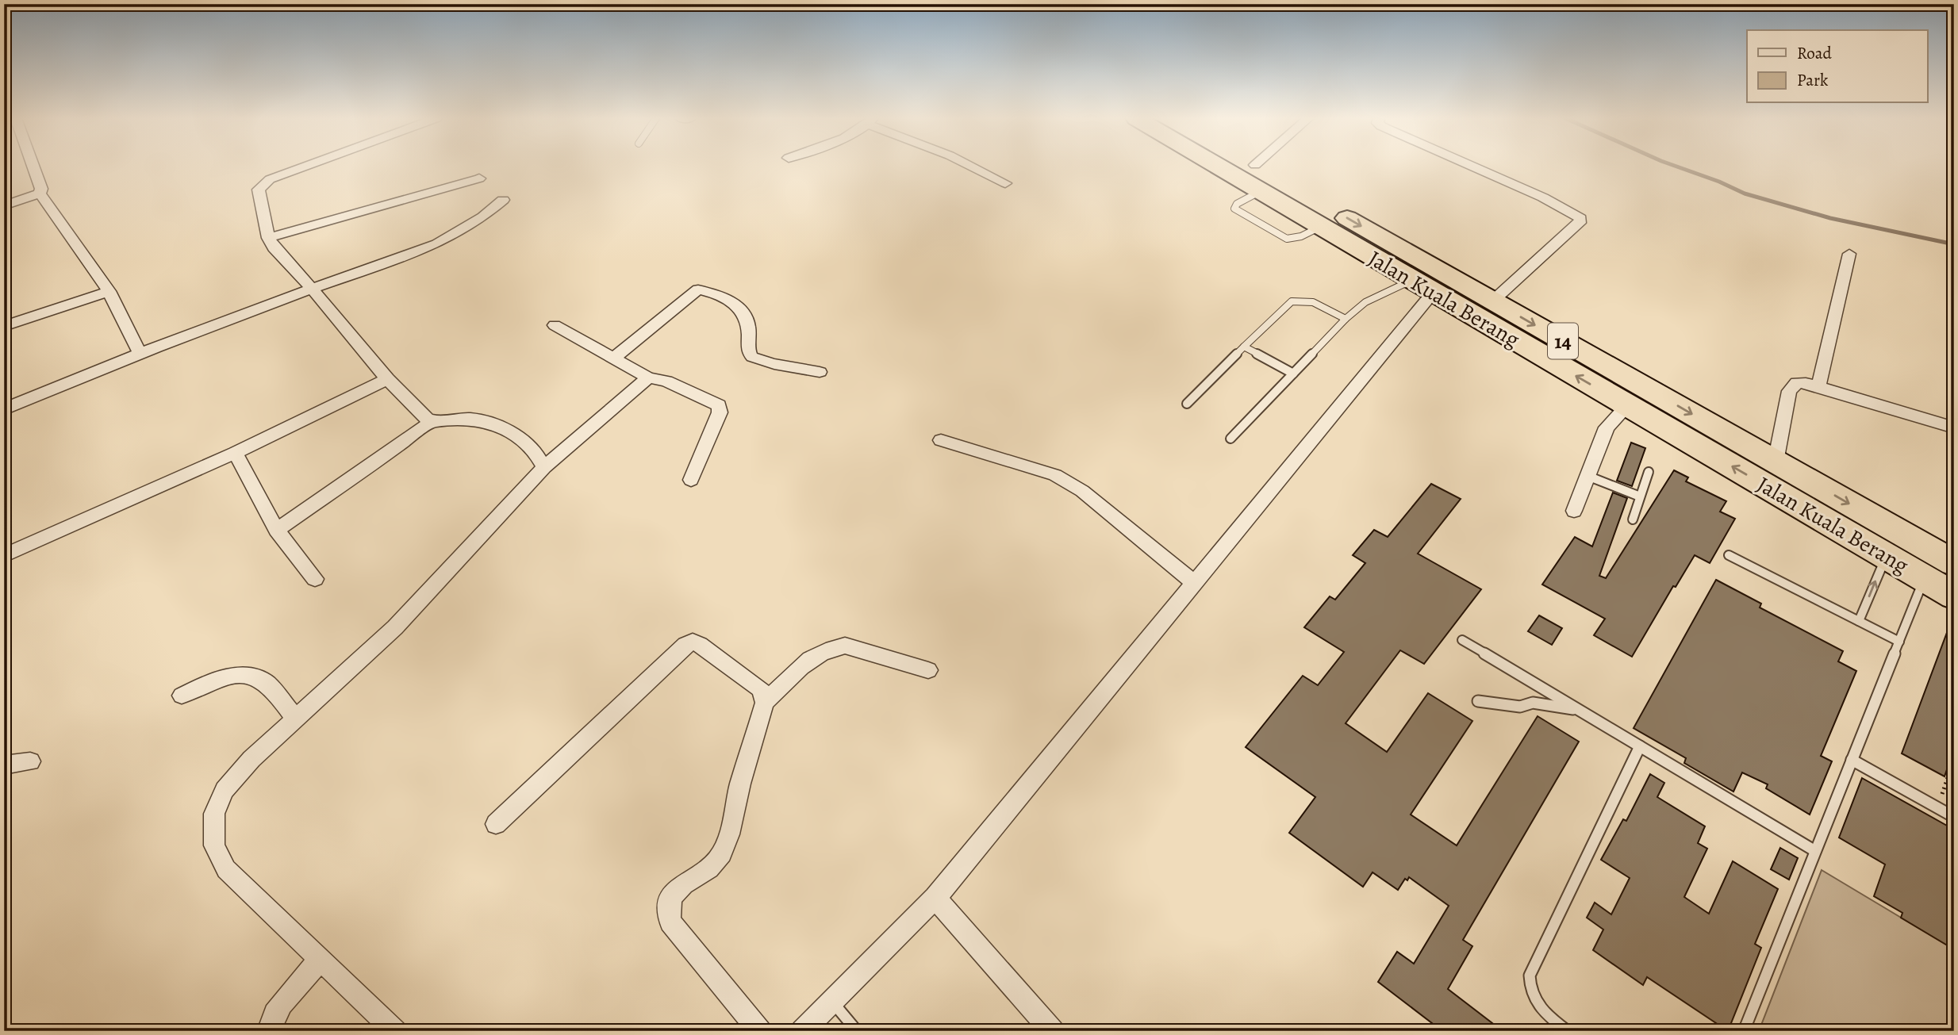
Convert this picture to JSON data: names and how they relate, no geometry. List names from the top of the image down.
{
  "streets": {
    "highway": ["Jalan Kuala Berang", "14"]
  },
  "legend": ["Road", "Park"]
}
